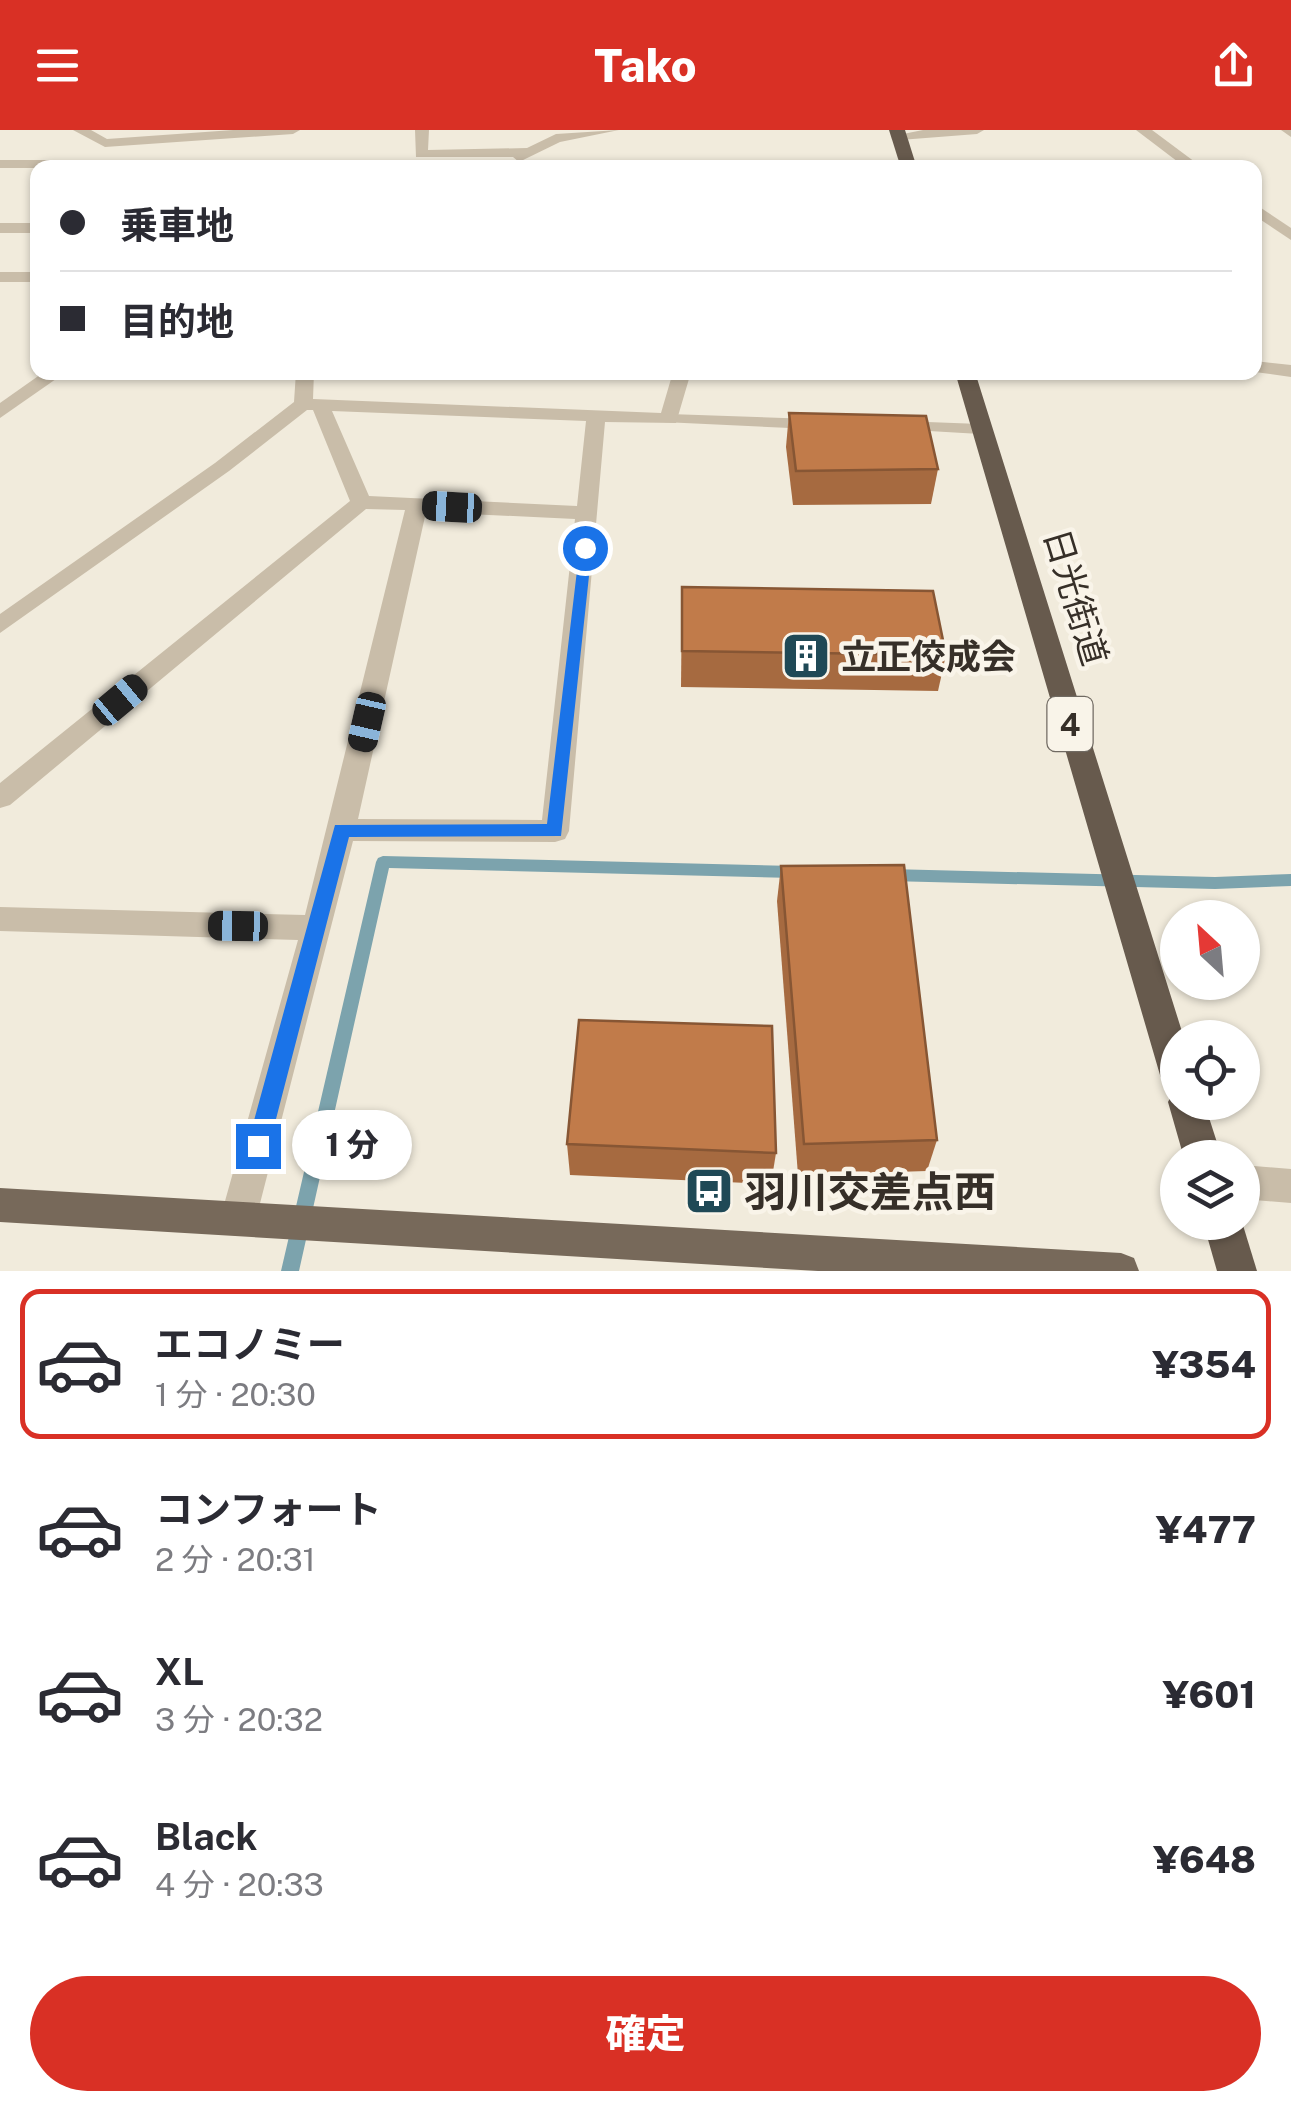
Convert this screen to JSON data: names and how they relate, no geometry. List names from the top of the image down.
{
  "streets": {
    "highway": ["日光街道", "4"]
  },
  "places": {
    "building": ["立正佼成会"],
    "bus stop": ["羽川交差点西"]
  },
  "north": "top left",
  "page": {
    "header": "Tako",
    "banner": ["乗車地", "目的地"],
    "bubble": "1 分",
    "list": [
      {
        "name": "エコノミー",
        "note": "1 分 · 20:30",
        "value": "¥354"
      },
      {
        "name": "コンフォート",
        "note": "2 分 · 20:31",
        "value": "¥477"
      },
      {
        "name": "XL",
        "note": "3 分 · 20:32",
        "value": "¥601"
      },
      {
        "name": "Black",
        "note": "4 分 · 20:33",
        "value": "¥648"
      }
    ],
    "buttons": "確定"
  }
}
